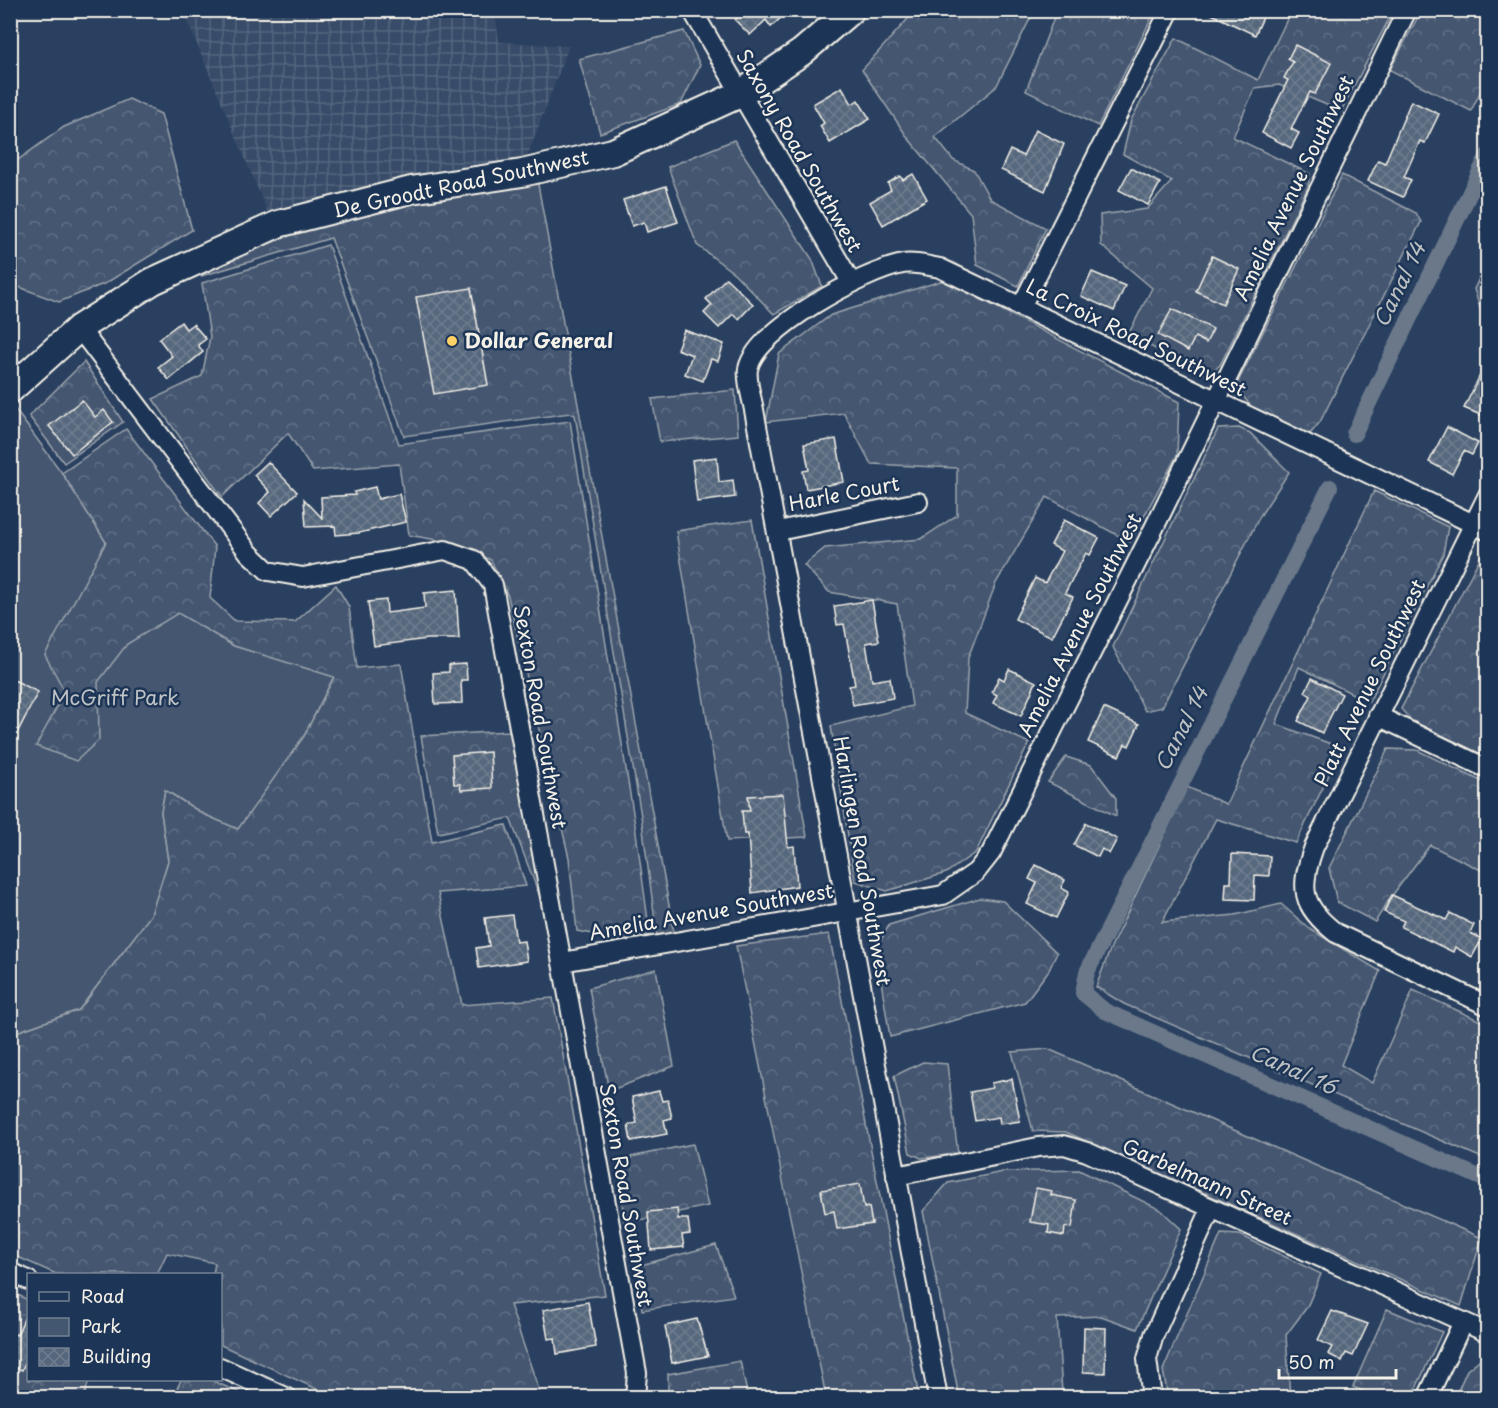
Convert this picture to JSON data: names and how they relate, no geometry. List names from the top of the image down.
{
  "streets": {
    "street": [
      "Saxony Road Southwest",
      "De Groodt Road Southwest",
      "Amelia Avenue Southwest",
      "La Croix Road Southwest",
      "Harle Court",
      "Platt Avenue Southwest",
      "Sexton Road Southwest",
      "Harlingen Road Southwest",
      "Garbelmann Street"
    ]
  },
  "crossings": [
    ["Saxony Road Southwest", "De Groodt Road Southwest"],
    ["Saxony Road Southwest", "La Croix Road Southwest"],
    ["De Groodt Road Southwest", "Sexton Road Southwest"],
    ["Amelia Avenue Southwest", "La Croix Road Southwest"],
    ["Amelia Avenue Southwest", "Sexton Road Southwest"],
    ["Amelia Avenue Southwest", "Harlingen Road Southwest"],
    ["La Croix Road Southwest", "Platt Avenue Southwest"],
    ["La Croix Road Southwest", "Harlingen Road Southwest"],
    ["Harle Court", "Harlingen Road Southwest"],
    ["Harlingen Road Southwest", "Garbelmann Street"]
  ],
  "water": ["Canal 14", "Canal 16"],
  "parks": ["McGriff Park"],
  "places": ["Dollar General"],
  "legend": ["Road", "Park", "Building"],
  "scale_bar": "50 m"
}
